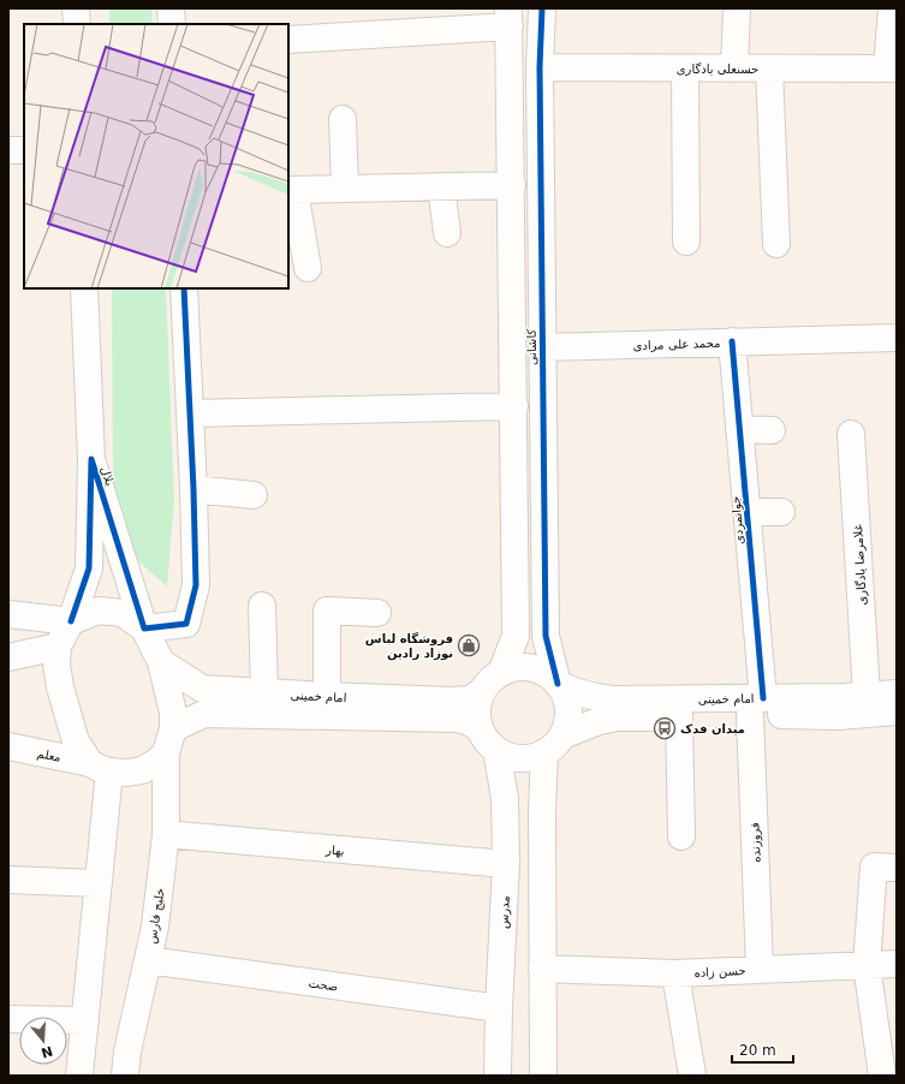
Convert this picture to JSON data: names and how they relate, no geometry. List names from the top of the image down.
{
  "streets": {
    "street": [
      "حسنعلی یادگاری",
      "محمد علی مرادی",
      "کاشانی",
      "بلال",
      "جوانمردی",
      "غلامرضا یادگاری",
      "امام خمینی",
      "معلم",
      "فروزنده",
      "بهار",
      "مدرس",
      "خلیج فارس",
      "حسن زاده",
      "صحت"
    ]
  },
  "crossings": [
    ["حسنعلی یادگاری", "کاشانی"],
    ["محمد علی مرادی", "کاشانی"],
    ["محمد علی مرادی", "جوانمردی"],
    ["کاشانی", "امام خمینی"],
    ["کاشانی", "مدرس"],
    ["بلال", "امام خمینی"],
    ["بلال", "معلم"],
    ["بلال", "خلیج فارس"],
    ["جوانمردی", "امام خمینی"],
    ["جوانمردی", "فروزنده"],
    ["غلامرضا یادگاری", "امام خمینی"],
    ["امام خمینی", "معلم"],
    ["امام خمینی", "فروزنده"],
    ["امام خمینی", "مدرس"],
    ["امام خمینی", "خلیج فارس"],
    ["معلم", "خلیج فارس"],
    ["فروزنده", "حسن زاده"],
    ["بهار", "مدرس"],
    ["بهار", "خلیج فارس"],
    ["مدرس", "صحت"],
    ["خلیج فارس", "صحت"]
  ],
  "places": {
    "shop": ["فروشگاه لباس نوزاد رادین"],
    "bus stop": ["میدان فدک"]
  },
  "scale_bar": "20 m",
  "north": "bottom"
}
